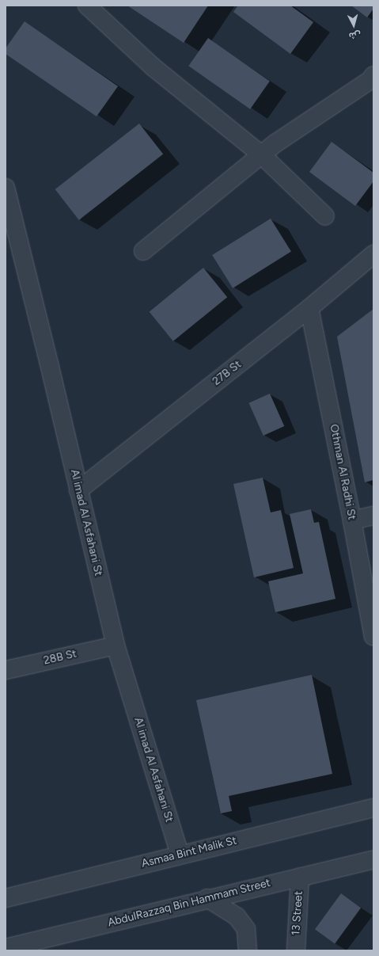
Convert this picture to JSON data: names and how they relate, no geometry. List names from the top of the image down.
{
  "streets": {
    "street": [
      "27B St",
      "Othman Al Radhi St",
      "Al imad Al Asfahani St",
      "28B St",
      "Asmaa Bint Malik St",
      "AbdulRazzaq Bin Hammam Street",
      "13 Street"
    ]
  },
  "crossings": [
    ["27B St", "Othman Al Radhi St"],
    ["27B St", "Al imad Al Asfahani St"],
    ["Al imad Al Asfahani St", "28B St"],
    ["Al imad Al Asfahani St", "Asmaa Bint Malik St"],
    ["AbdulRazzaq Bin Hammam Street", "13 Street"]
  ],
  "north": "bottom"
}
